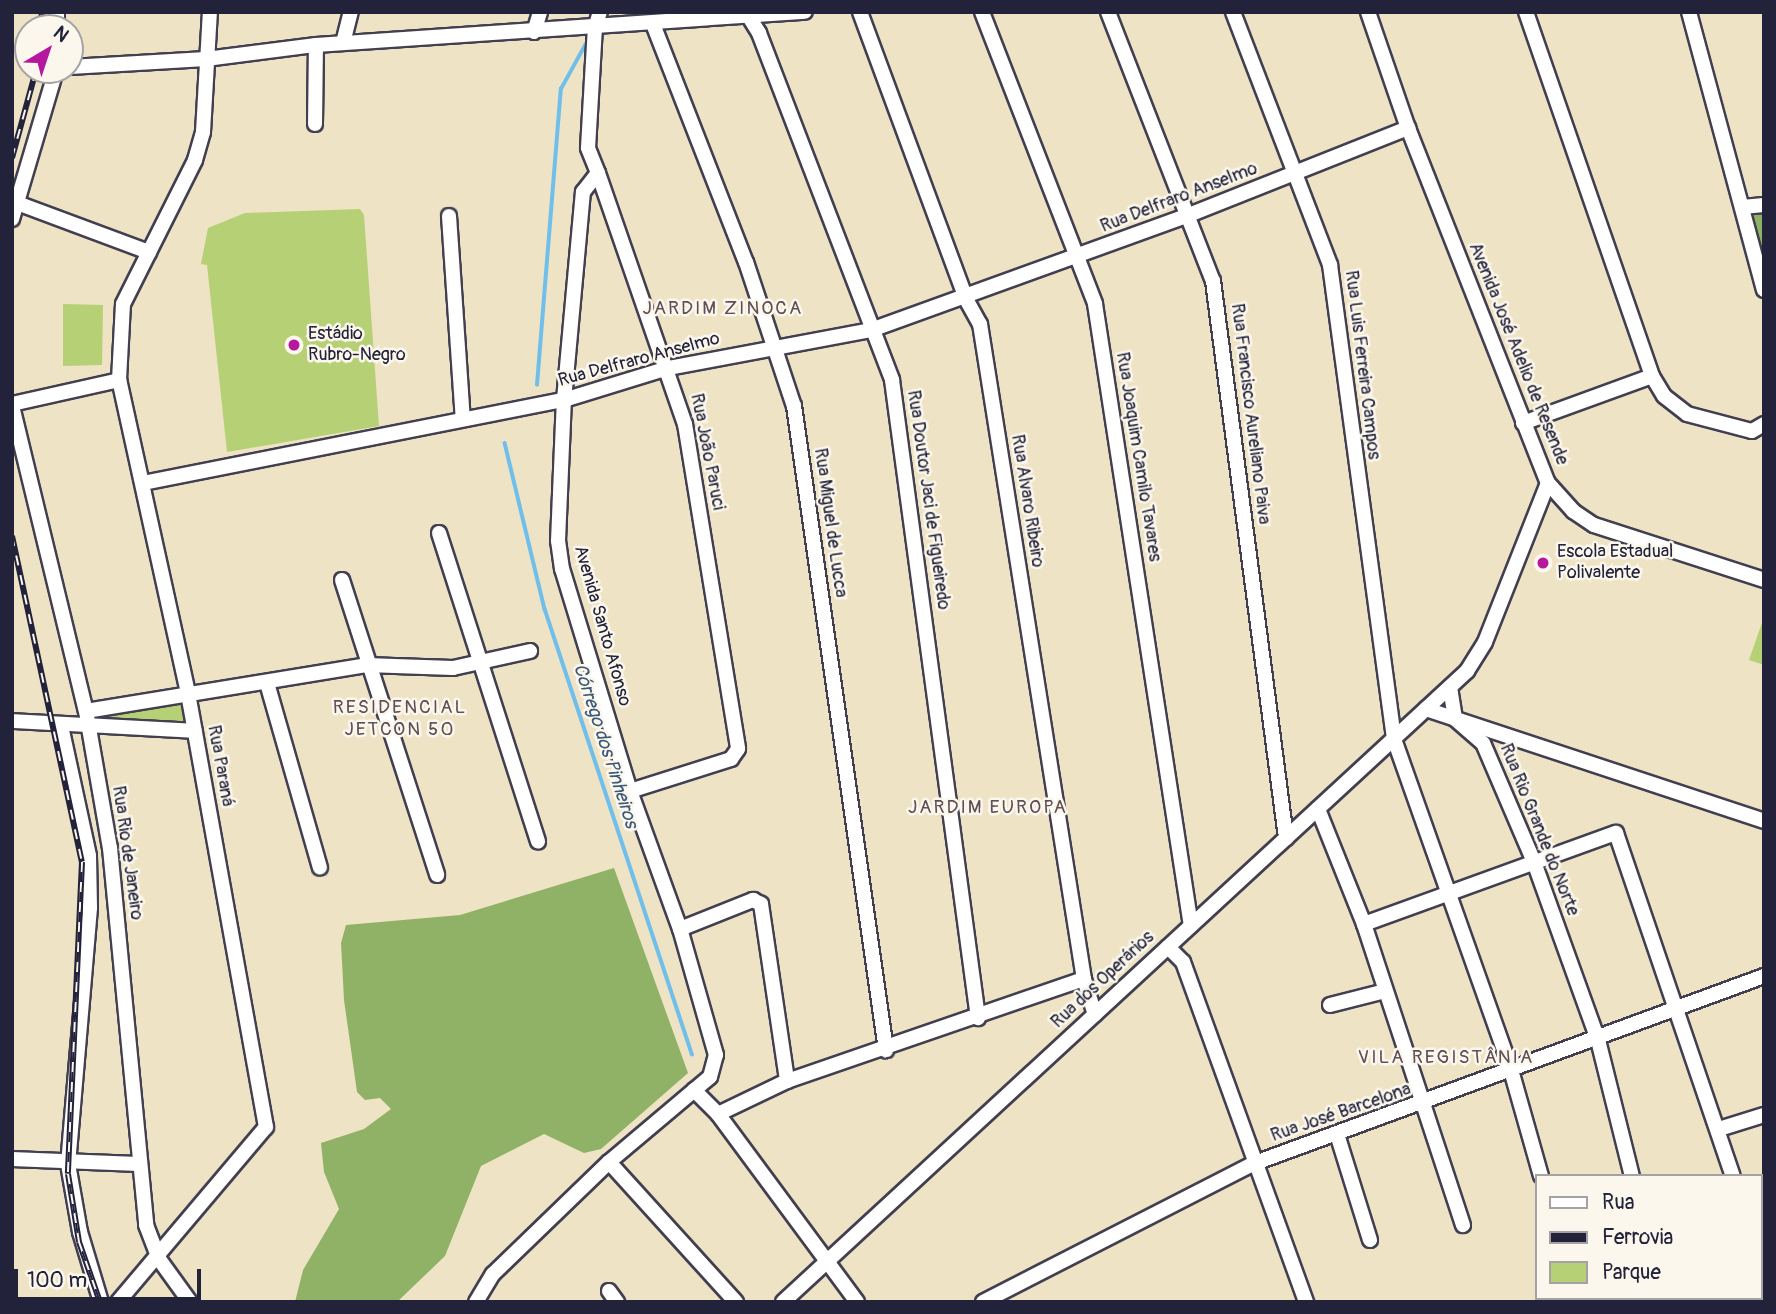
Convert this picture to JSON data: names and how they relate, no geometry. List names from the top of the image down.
{
  "streets": {
    "street": [
      "Rua Delfraro Anselmo",
      "Avenida José Adelio de Resende",
      "Rua Luis Ferreira Campos",
      "Rua Francisco Aureliano Paiva",
      "Rua João Paruci",
      "Rua Joaquim Camilo Tavares",
      "Rua Doutor Jaci de Figueiredo",
      "Rua Alvaro Ribeiro",
      "Rua Miguel de Lucca",
      "Avenida Santo Afonso",
      "Rua Paraná",
      "Rua Rio Grande do Norte",
      "Rua Rio de Janeiro",
      "Rua dos Operários",
      "Rua José Barcelona"
    ]
  },
  "crossings": [
    ["Rua Delfraro Anselmo", "Avenida José Adelio de Resende"],
    ["Rua Delfraro Anselmo", "Rua Luis Ferreira Campos"],
    ["Rua Delfraro Anselmo", "Rua Francisco Aureliano Paiva"],
    ["Rua Delfraro Anselmo", "Rua João Paruci"],
    ["Rua Delfraro Anselmo", "Rua Joaquim Camilo Tavares"],
    ["Rua Delfraro Anselmo", "Rua Doutor Jaci de Figueiredo"],
    ["Rua Delfraro Anselmo", "Rua Alvaro Ribeiro"],
    ["Rua Delfraro Anselmo", "Rua Miguel de Lucca"],
    ["Rua Delfraro Anselmo", "Avenida Santo Afonso"],
    ["Rua Delfraro Anselmo", "Rua Paraná"],
    ["Rua Luis Ferreira Campos", "Rua dos Operários"],
    ["Rua Luis Ferreira Campos", "Rua José Barcelona"],
    ["Rua Francisco Aureliano Paiva", "Rua dos Operários"],
    ["Rua João Paruci", "Avenida Santo Afonso"],
    ["Rua Joaquim Camilo Tavares", "Rua dos Operários"],
    ["Rua Alvaro Ribeiro", "Rua dos Operários"],
    ["Rua Paraná", "Rua Rio de Janeiro"],
    ["Rua Rio Grande do Norte", "Rua José Barcelona"]
  ],
  "districts": [
    "JARDIM ZINOCA",
    "RESIDENCIAL JETCON 50",
    "JARDIM EUROPA",
    "VILA REGISTÂNIA"
  ],
  "water": ["Córrego dos Pinheiros"],
  "places": ["Estádio Rubro-Negro", "Escola Estadual Polivalente"],
  "legend": ["Rua", "Ferrovia", "Parque"],
  "scale_bar": "100 m",
  "north": "top right"
}
